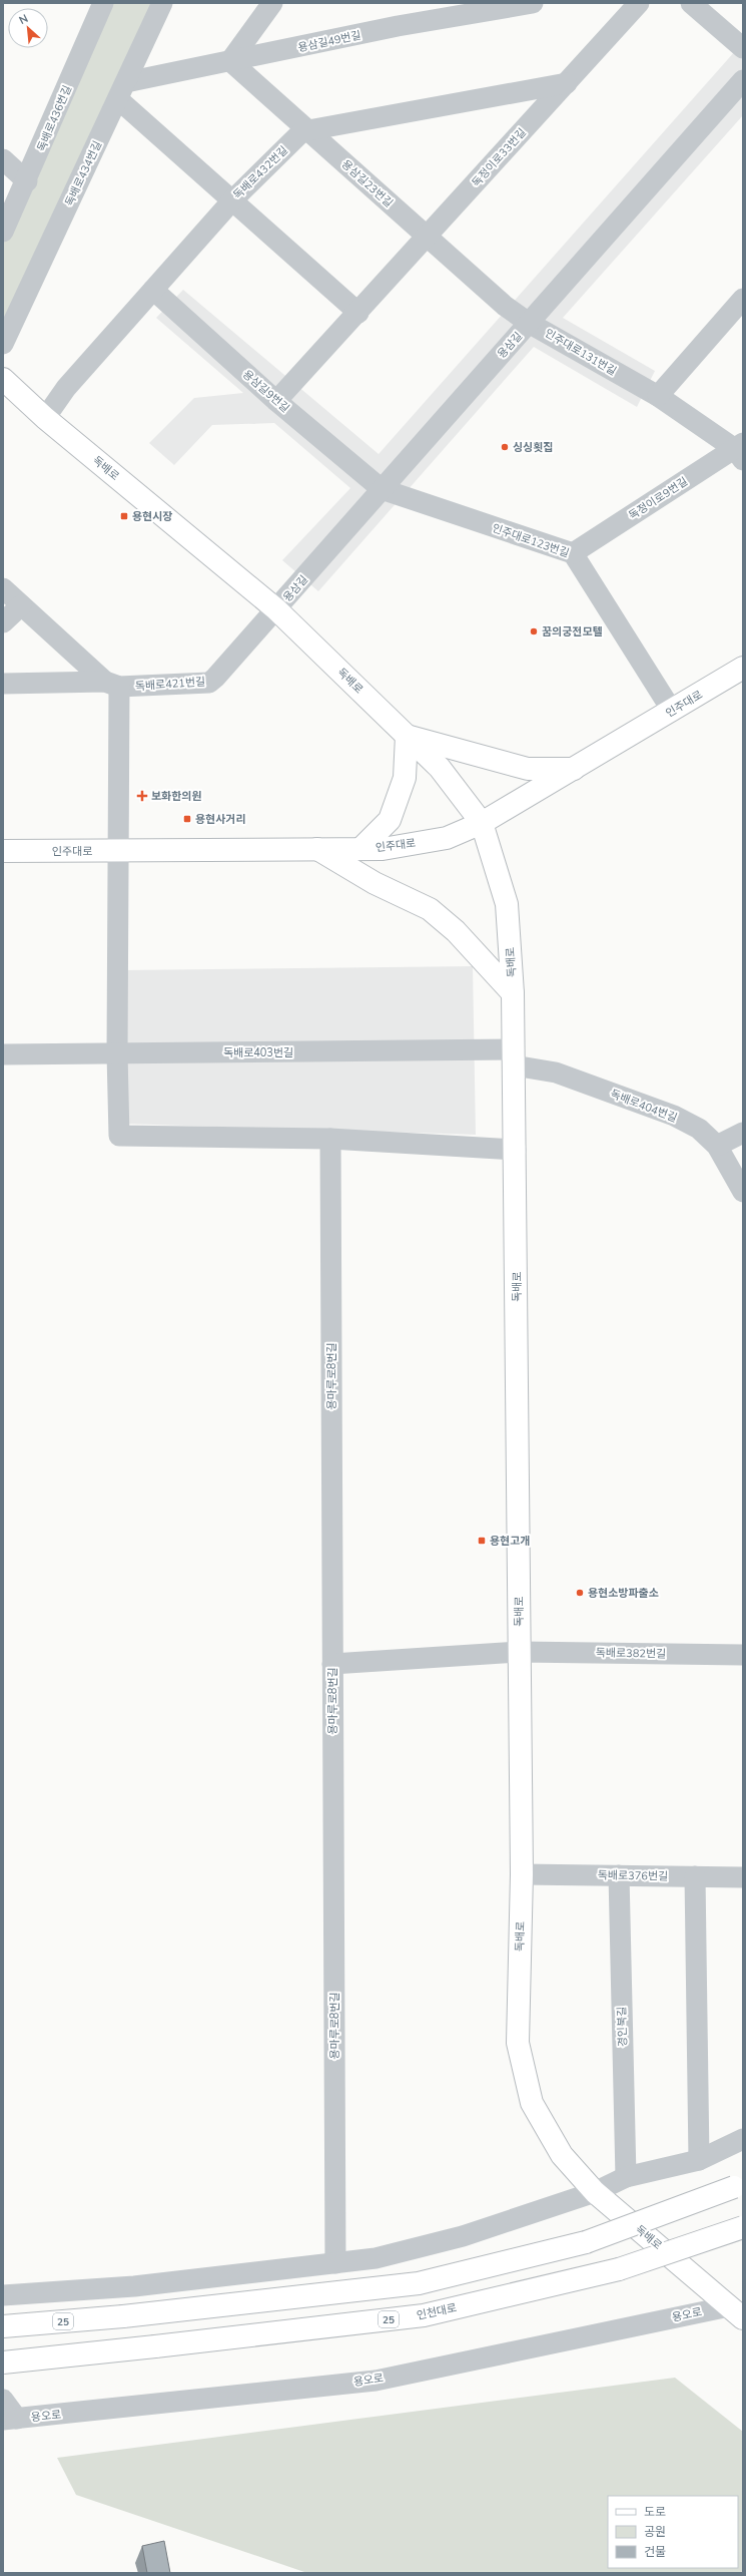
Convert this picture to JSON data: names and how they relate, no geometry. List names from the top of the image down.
{
  "streets": {
    "main road": [
      "독배로",
      "인주대로",
      "인천대로",
      "25"
    ],
    "street": [
      "용삼길49번길",
      "독배로436번길",
      "독정이로33번길",
      "독배로432번길",
      "독배로434번길",
      "용삼길23번길",
      "용삼길",
      "인주대로131번길",
      "용삼길9번길",
      "독정이로9번길",
      "인주대로123번길",
      "독배로421번길",
      "독배로403번길",
      "독배로404번길",
      "용마루로8번길",
      "독배로382번길",
      "독배로376번길",
      "경인북길",
      "용오로"
    ]
  },
  "crossings": [
    ["용삼길49번길", "독배로434번길"],
    ["용삼길49번길", "용삼길23번길"],
    ["독정이로33번길", "독배로432번길"],
    ["독정이로33번길", "용삼길23번길"],
    ["독정이로33번길", "용삼길9번길"],
    ["독배로432번길", "용삼길23번길"],
    ["독배로432번길", "용삼길9번길"],
    ["독배로432번길", "독배로"],
    ["용삼길23번길", "인주대로131번길"],
    ["용삼길", "인주대로131번길"],
    ["용삼길", "용삼길9번길"],
    ["용삼길", "독배로"],
    ["용삼길", "인주대로123번길"],
    ["용삼길", "독배로421번길"],
    ["인주대로131번길", "독정이로9번길"],
    ["용삼길9번길", "인주대로123번길"],
    ["독배로", "독배로421번길"],
    ["독배로", "인주대로"],
    ["독배로", "독배로403번길"],
    ["독배로", "독배로404번길"],
    ["독배로", "독배로382번길"],
    ["독배로", "독배로376번길"],
    ["독배로", "용오로"],
    ["독정이로9번길", "인주대로123번길"],
    ["인주대로123번길", "인주대로"],
    ["독배로403번길", "독배로404번길"],
    ["용마루로8번길", "독배로382번길"],
    ["독배로376번길", "경인북길"]
  ],
  "places": {
    "other": ["싱싱횟집", "꿈의궁전모텔", "용현소방파출소"],
    "transit": ["용현시장", "용현사거리", "용현고개"],
    "health": ["보화한의원"]
  },
  "legend": ["도로", "공원", "건물"],
  "north": "top left"
}
